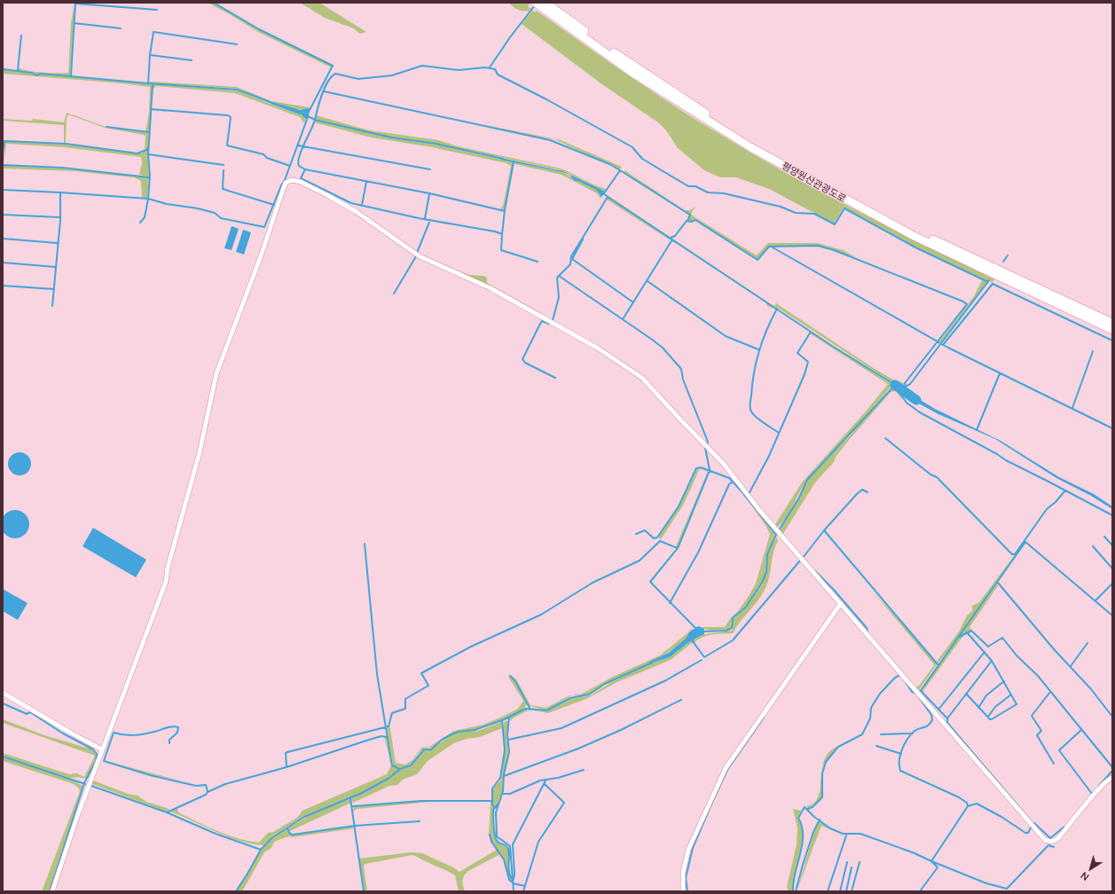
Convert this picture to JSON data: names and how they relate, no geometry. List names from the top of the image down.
{
  "streets": {
    "highway": ["평양원산관광도로"]
  },
  "north": "bottom left"
}
